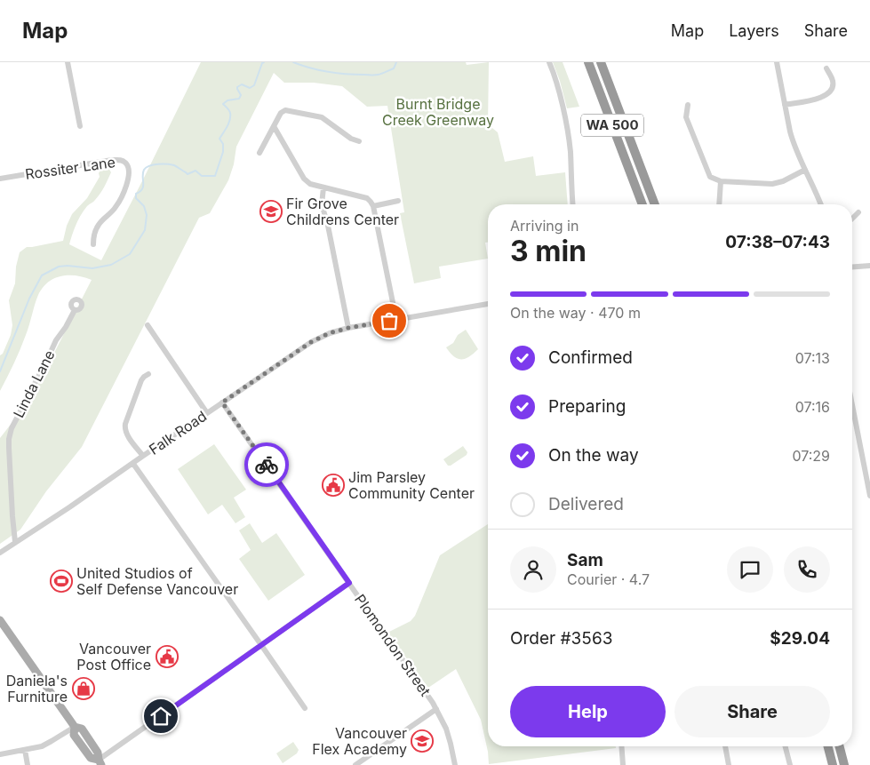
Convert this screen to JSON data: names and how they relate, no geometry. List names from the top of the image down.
{
  "streets": {
    "highway": ["WA 500"],
    "street": [
      "Rossiter Lane",
      "Linda Lane",
      "Falk Road",
      "Plomondon Street"
    ]
  },
  "crossings": [
    ["Linda Lane", "Falk Road"],
    ["Falk Road", "Plomondon Street"]
  ],
  "parks": ["Burnt Bridge Creek Greenway"],
  "places": {
    "school or university": ["Fir Grove Childrens Center", "Vancouver Flex Academy"],
    "public building": ["Jim Parsley Community Center", "Vancouver Post Office"],
    "sports": ["United Studios of Self Defense Vancouver"],
    "shop": ["Daniela's Furniture"]
  },
  "page": {
    "header": "Map",
    "nav": ["Map", "Layers", "Share"],
    "heading": ["3 min", "Arriving in", "07:38–07:43"],
    "panel": [
      "Sam",
      "Courier · 4.7",
      "Order #3563",
      "$29.04"
    ],
    "bar": "On the way · 470 m",
    "list": [
      ["Confirmed", "07:13"],
      ["Preparing", "07:16"],
      ["On the way", "07:29"],
      "Delivered"
    ],
    "buttons": ["Help", "Share"]
  }
}
